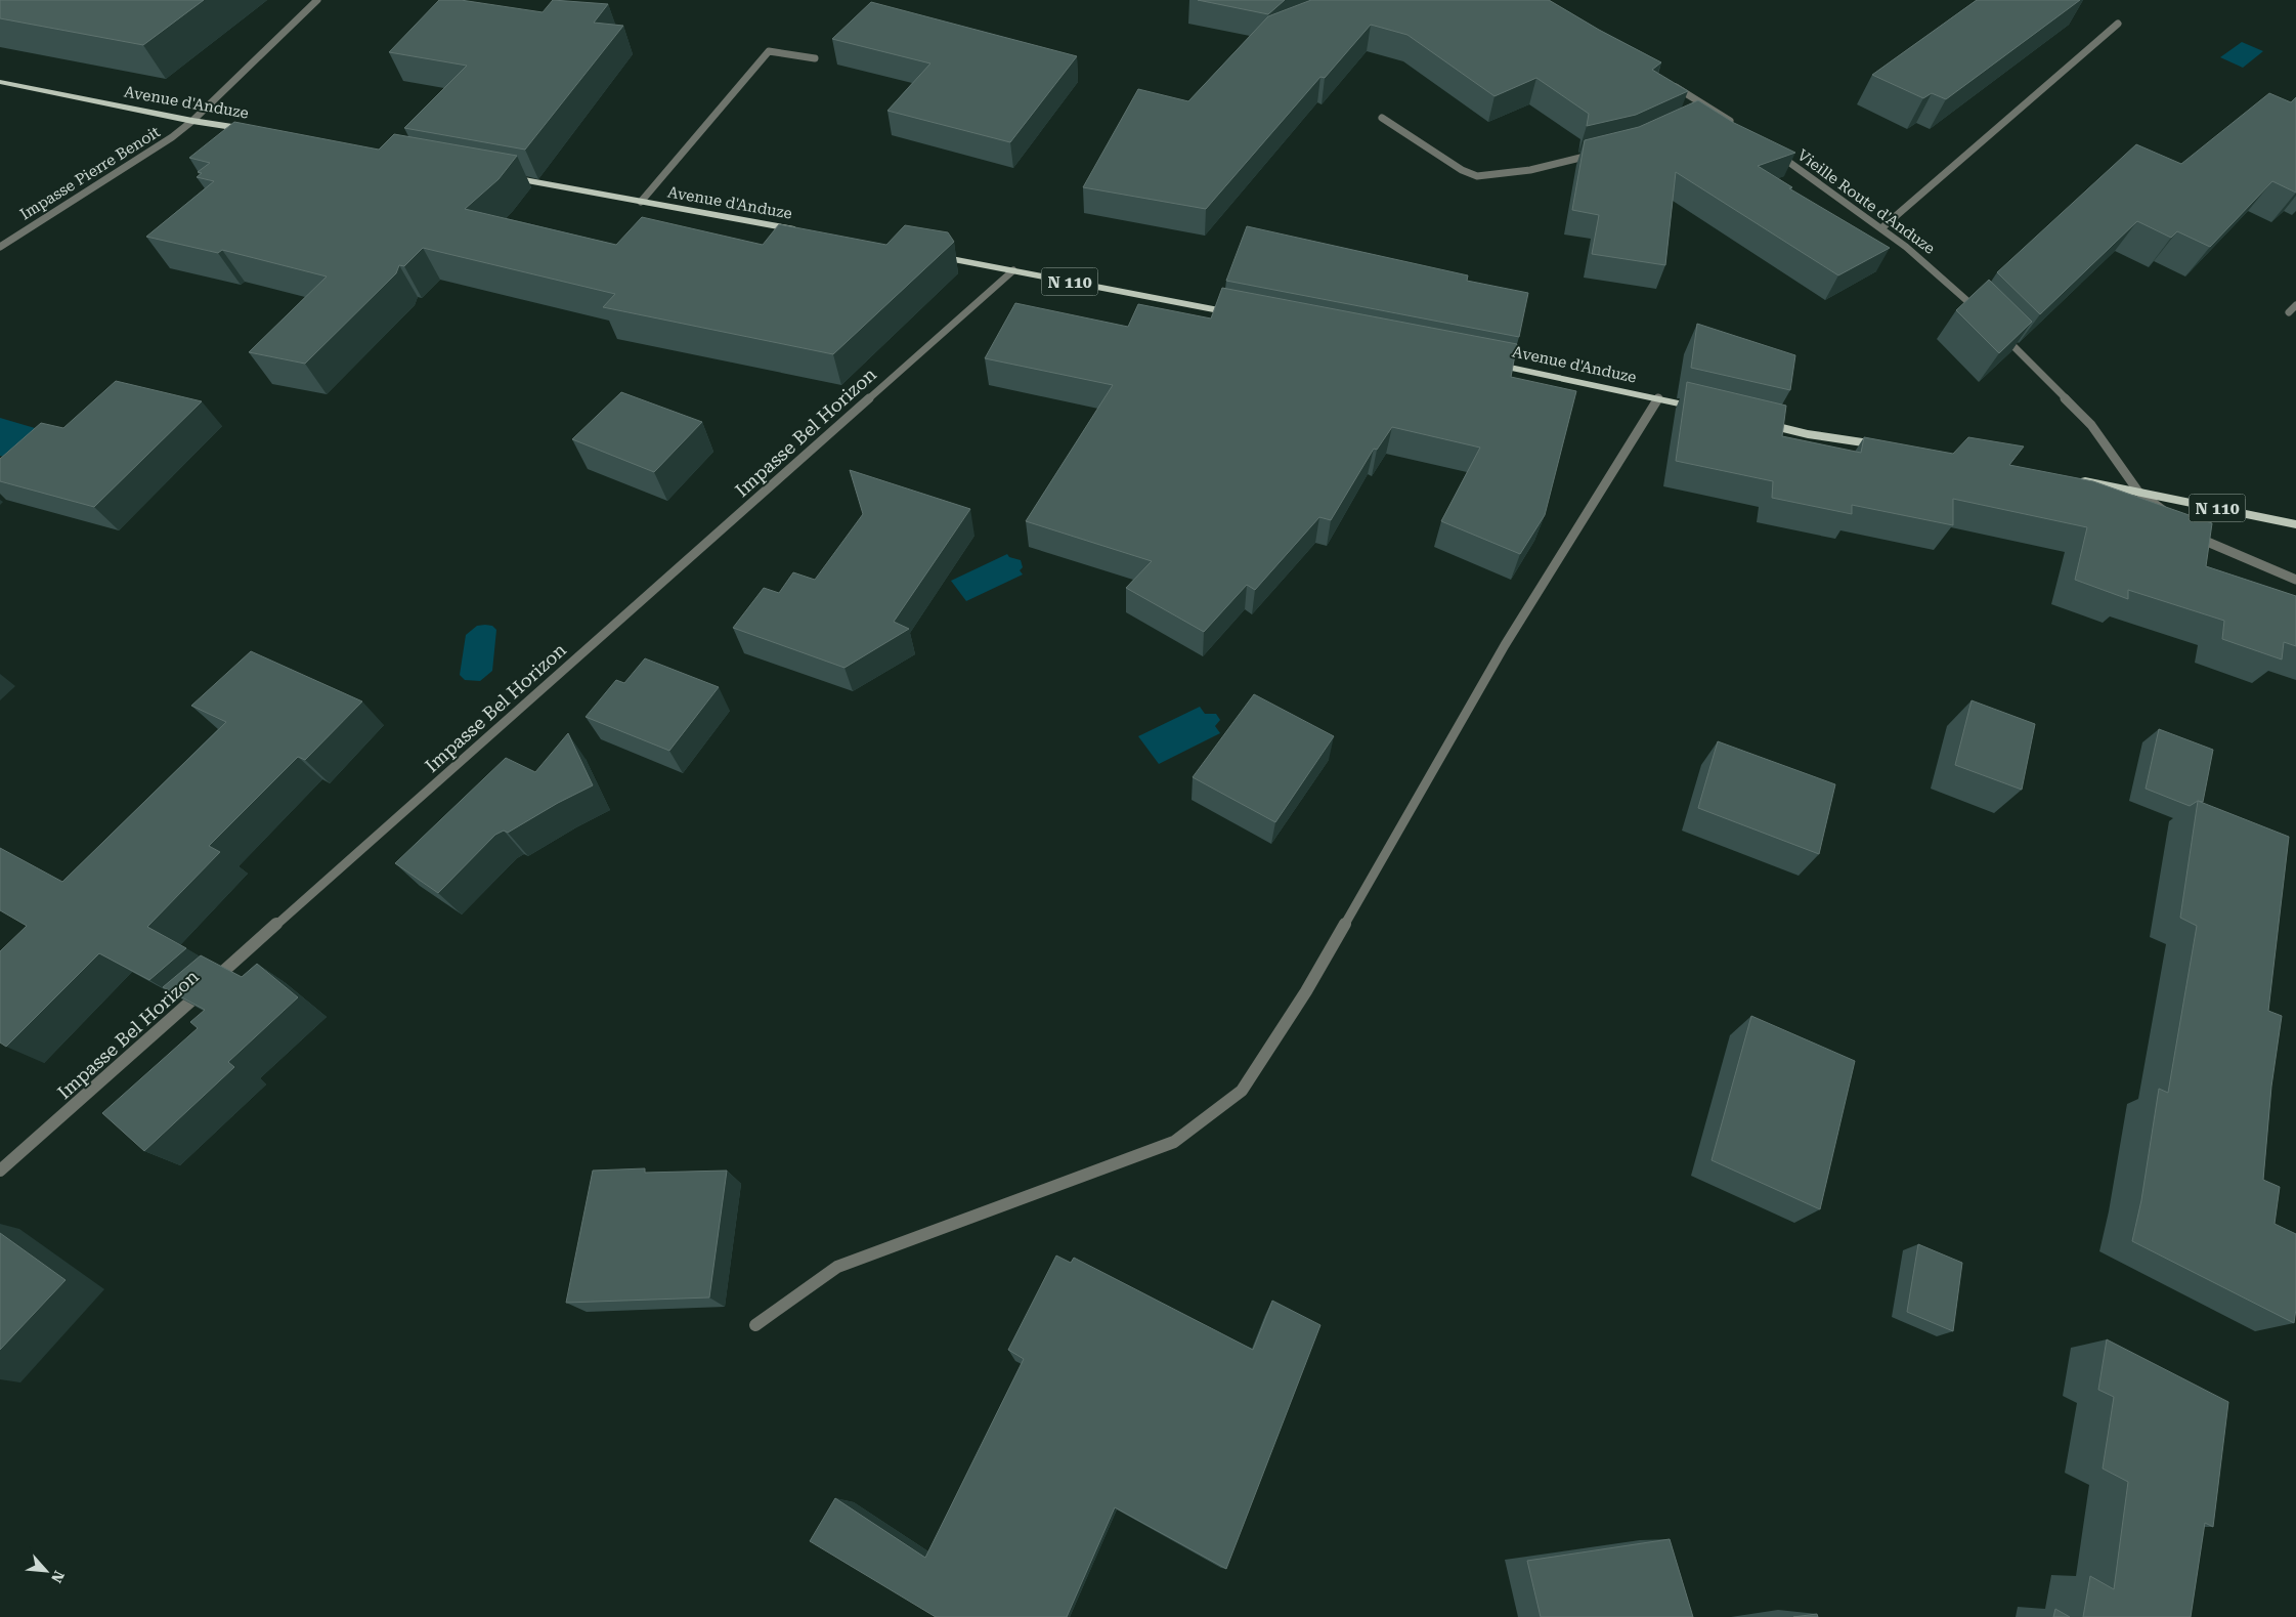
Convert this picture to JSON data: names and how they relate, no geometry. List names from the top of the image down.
{
  "streets": {
    "main road": ["Avenue d'Anduze", "N 110"],
    "street": ["Impasse Pierre Benoit", "Vieille Route d'Anduze", "Impasse Bel Horizon"]
  },
  "crossings": [
    ["Avenue d'Anduze", "Impasse Pierre Benoit"],
    ["N 110", "Impasse Bel Horizon"]
  ],
  "north": "bottom right"
}
